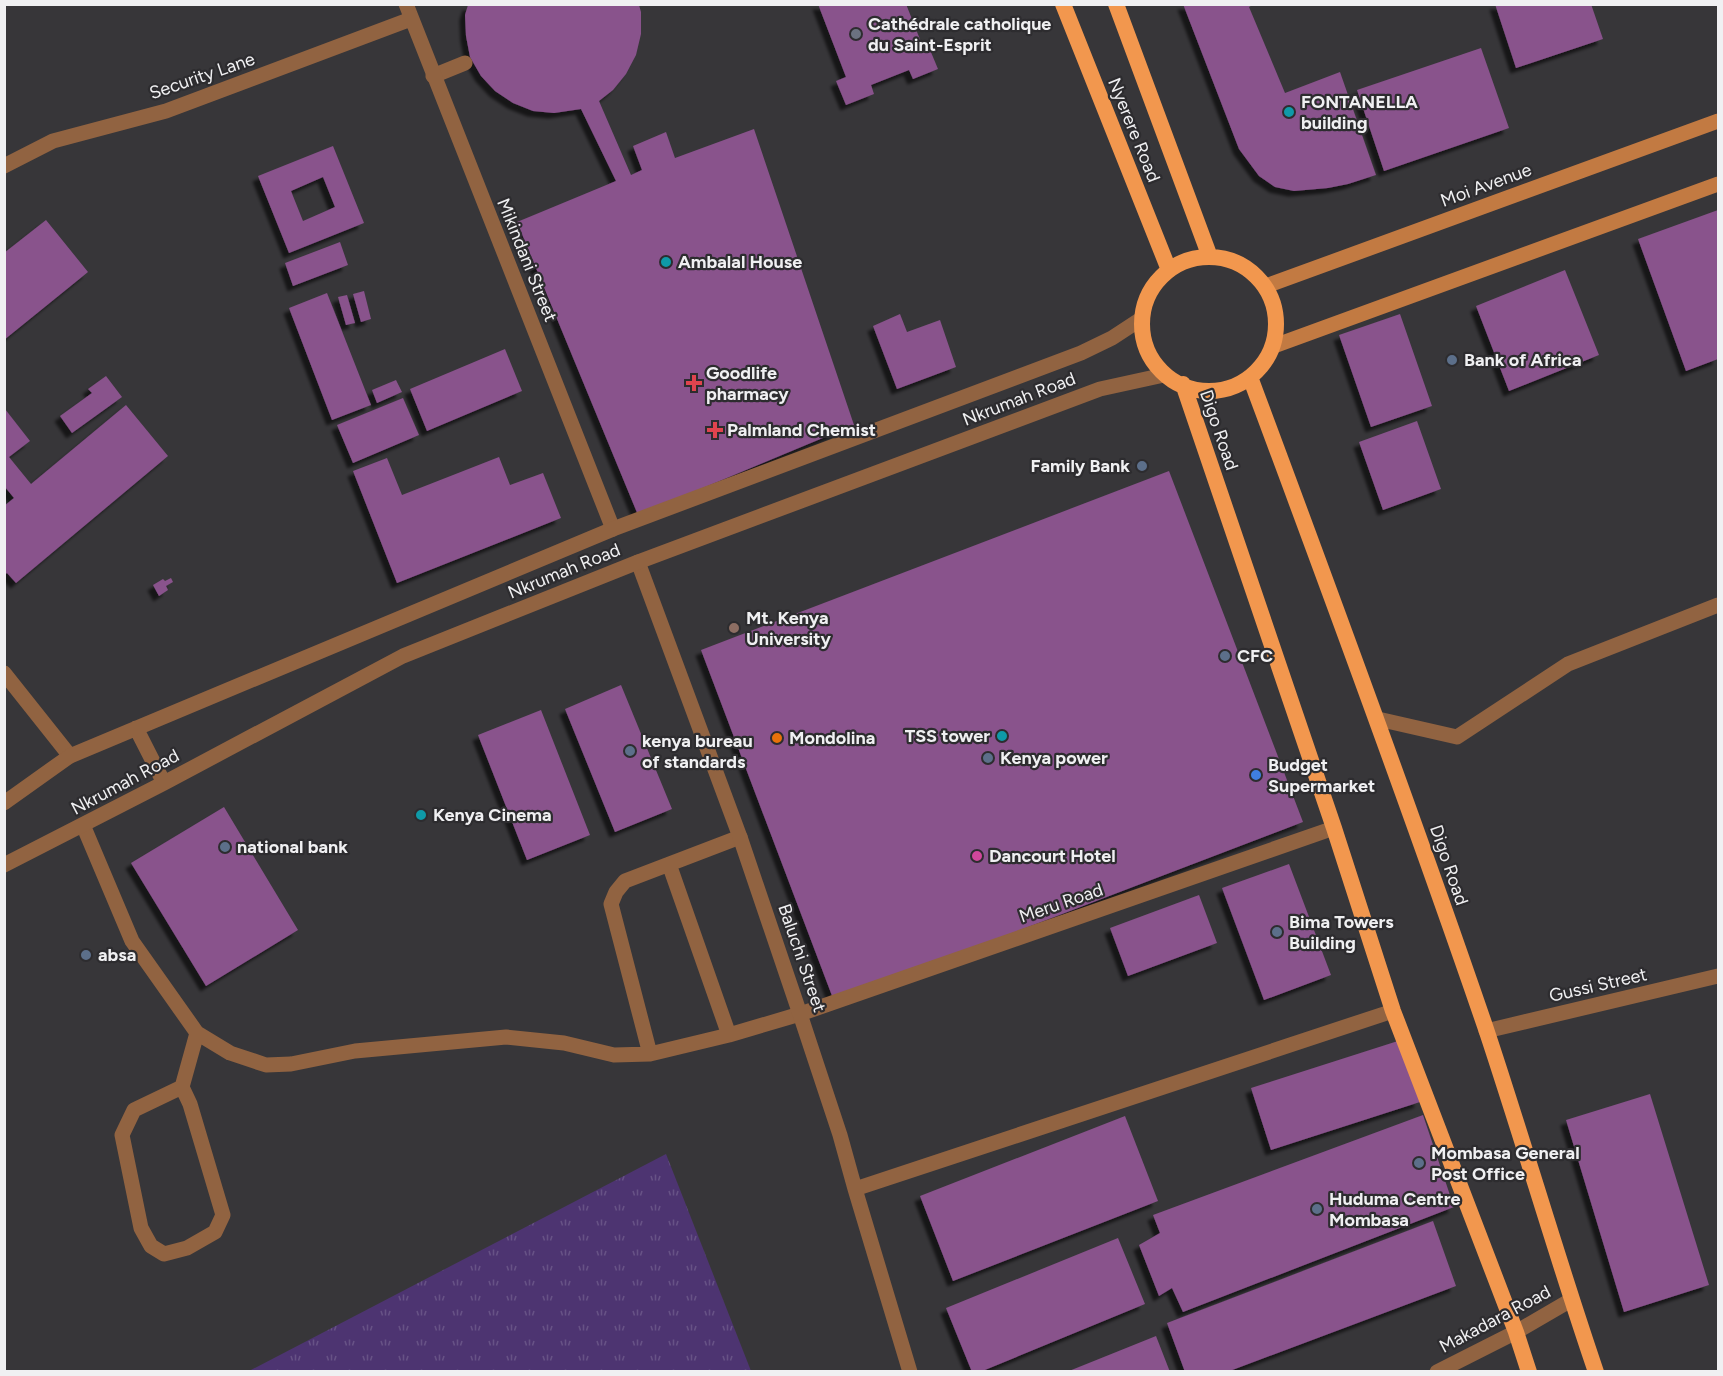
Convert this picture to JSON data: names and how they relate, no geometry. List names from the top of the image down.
{
  "streets": {
    "highway": ["Nyerere Road", "Digo Road"],
    "main road": ["Moi Avenue"],
    "street": [
      "Security Lane",
      "Mikindani Street",
      "Nkrumah Road",
      "Meru Road",
      "Baluchi Street",
      "Gussi Street",
      "Makadara Road"
    ]
  },
  "crossings": [
    ["Security Lane", "Mikindani Street"],
    ["Nyerere Road", "Moi Avenue"],
    ["Nyerere Road", "Nkrumah Road"],
    ["Nyerere Road", "Digo Road"],
    ["Moi Avenue", "Nkrumah Road"],
    ["Moi Avenue", "Digo Road"],
    ["Mikindani Street", "Nkrumah Road"],
    ["Nkrumah Road", "Digo Road"],
    ["Nkrumah Road", "Baluchi Street"],
    ["Digo Road", "Meru Road"],
    ["Digo Road", "Gussi Street"],
    ["Digo Road", "Makadara Road"],
    ["Meru Road", "Baluchi Street"]
  ],
  "places": {
    "other": [
      "Cathédrale catholique du Saint-Esprit",
      "FONTANELLA building",
      "Ambalal House",
      "Bank of Africa",
      "Family Bank",
      "Mt. Kenya University",
      "CFC",
      "TSS tower",
      "Mondolina",
      "kenya bureau of standards",
      "Kenya power",
      "Budget Supermarket",
      "Kenya Cinema",
      "national bank",
      "Dancourt Hotel",
      "Bima Towers Building",
      "absa",
      "Mombasa General Post Office",
      "Huduma Centre Mombasa"
    ],
    "health": ["Goodlife pharmacy", "Palmland Chemist"]
  }
}
